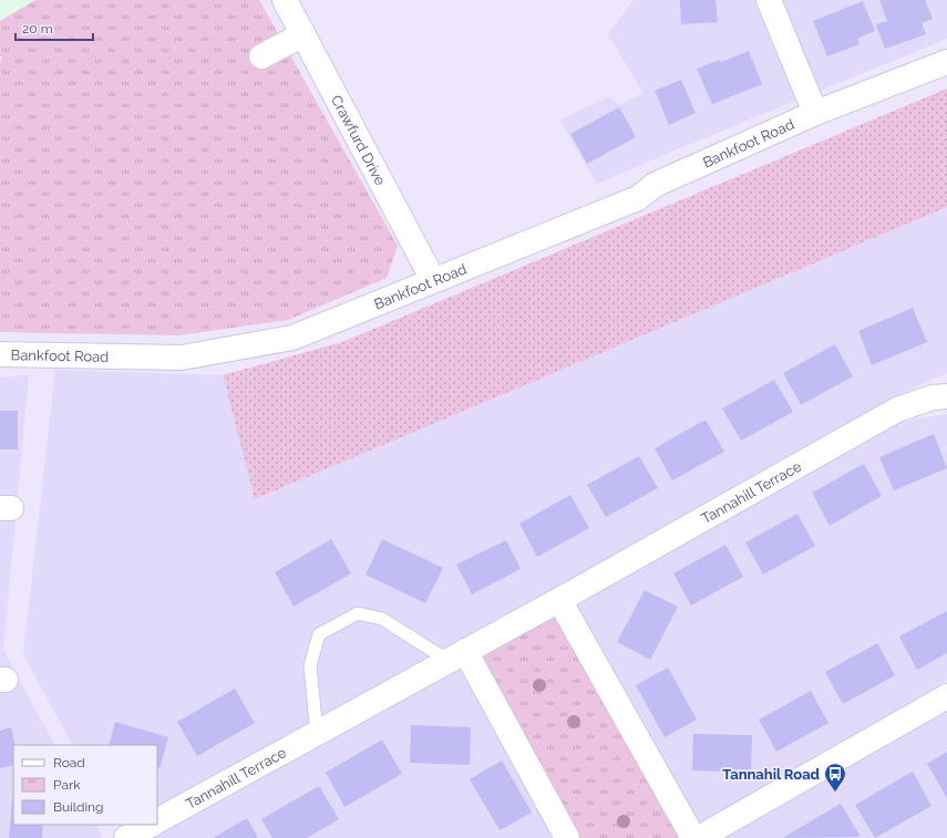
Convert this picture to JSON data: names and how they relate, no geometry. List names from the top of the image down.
{
  "streets": {
    "street": ["Crawfurd Drive", "Bankfoot Road", "Tannahill Terrace"]
  },
  "crossings": [
    ["Crawfurd Drive", "Bankfoot Road"]
  ],
  "places": {
    "bus stop": ["Tannahil Road"]
  },
  "legend": ["Road", "Park", "Building"],
  "scale_bar": "20 m"
}
